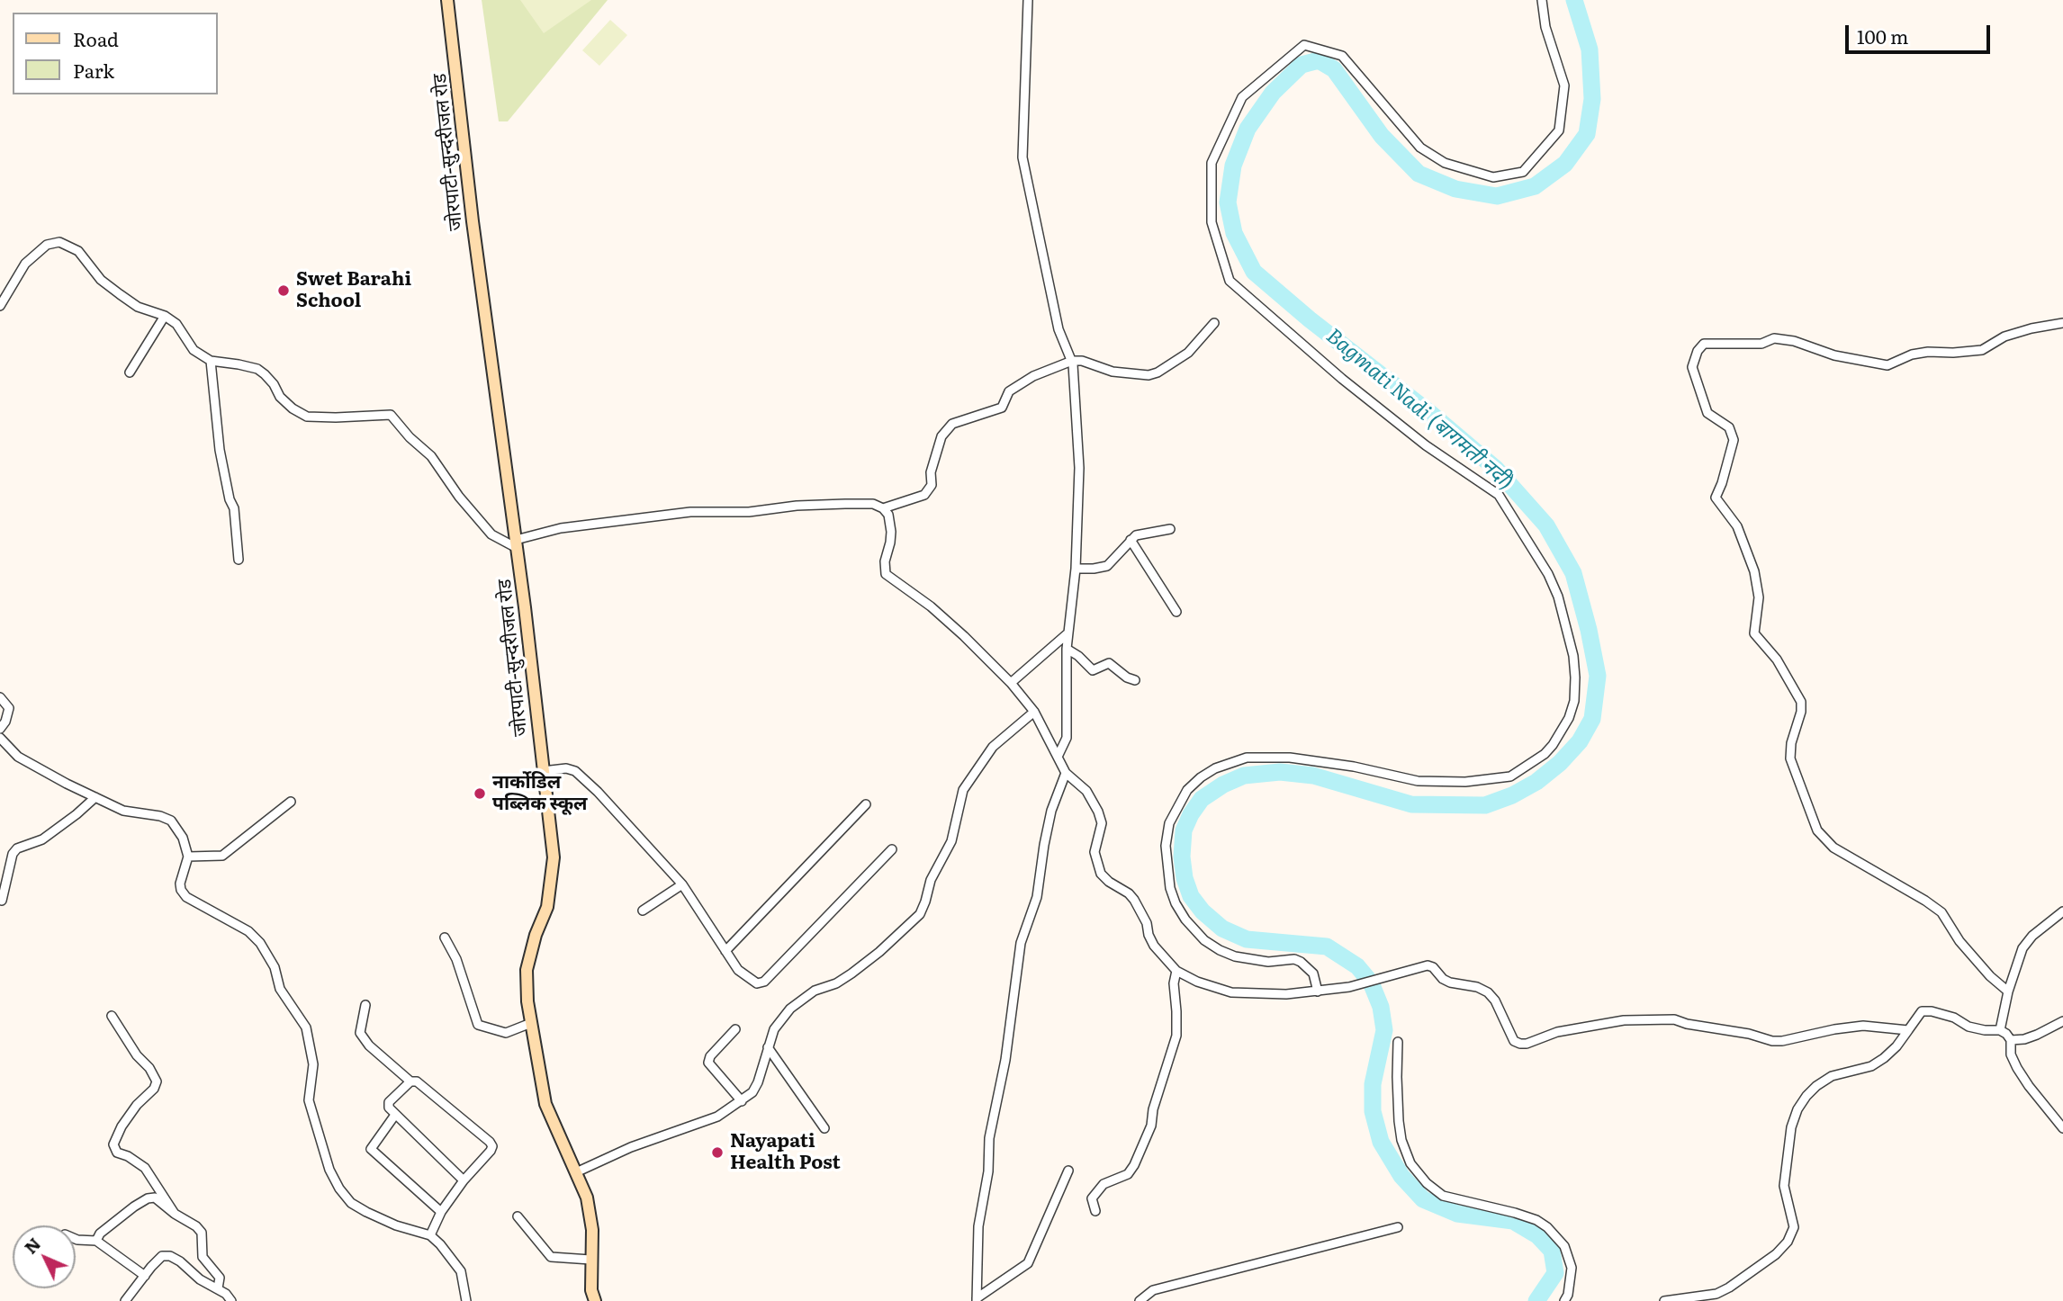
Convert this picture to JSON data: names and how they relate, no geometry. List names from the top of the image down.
{
  "streets": {
    "main road": ["जोरपाटी-सुन्दरीजल रोड"]
  },
  "water": ["Bagmati Nadi (बागमती नदी)"],
  "places": ["Swet Barahi School", "नार्कोडिल पब्लिक स्कूल", "Nayapati Health Post"],
  "legend": ["Road", "Park"],
  "scale_bar": "100 m",
  "north": "top left"
}
